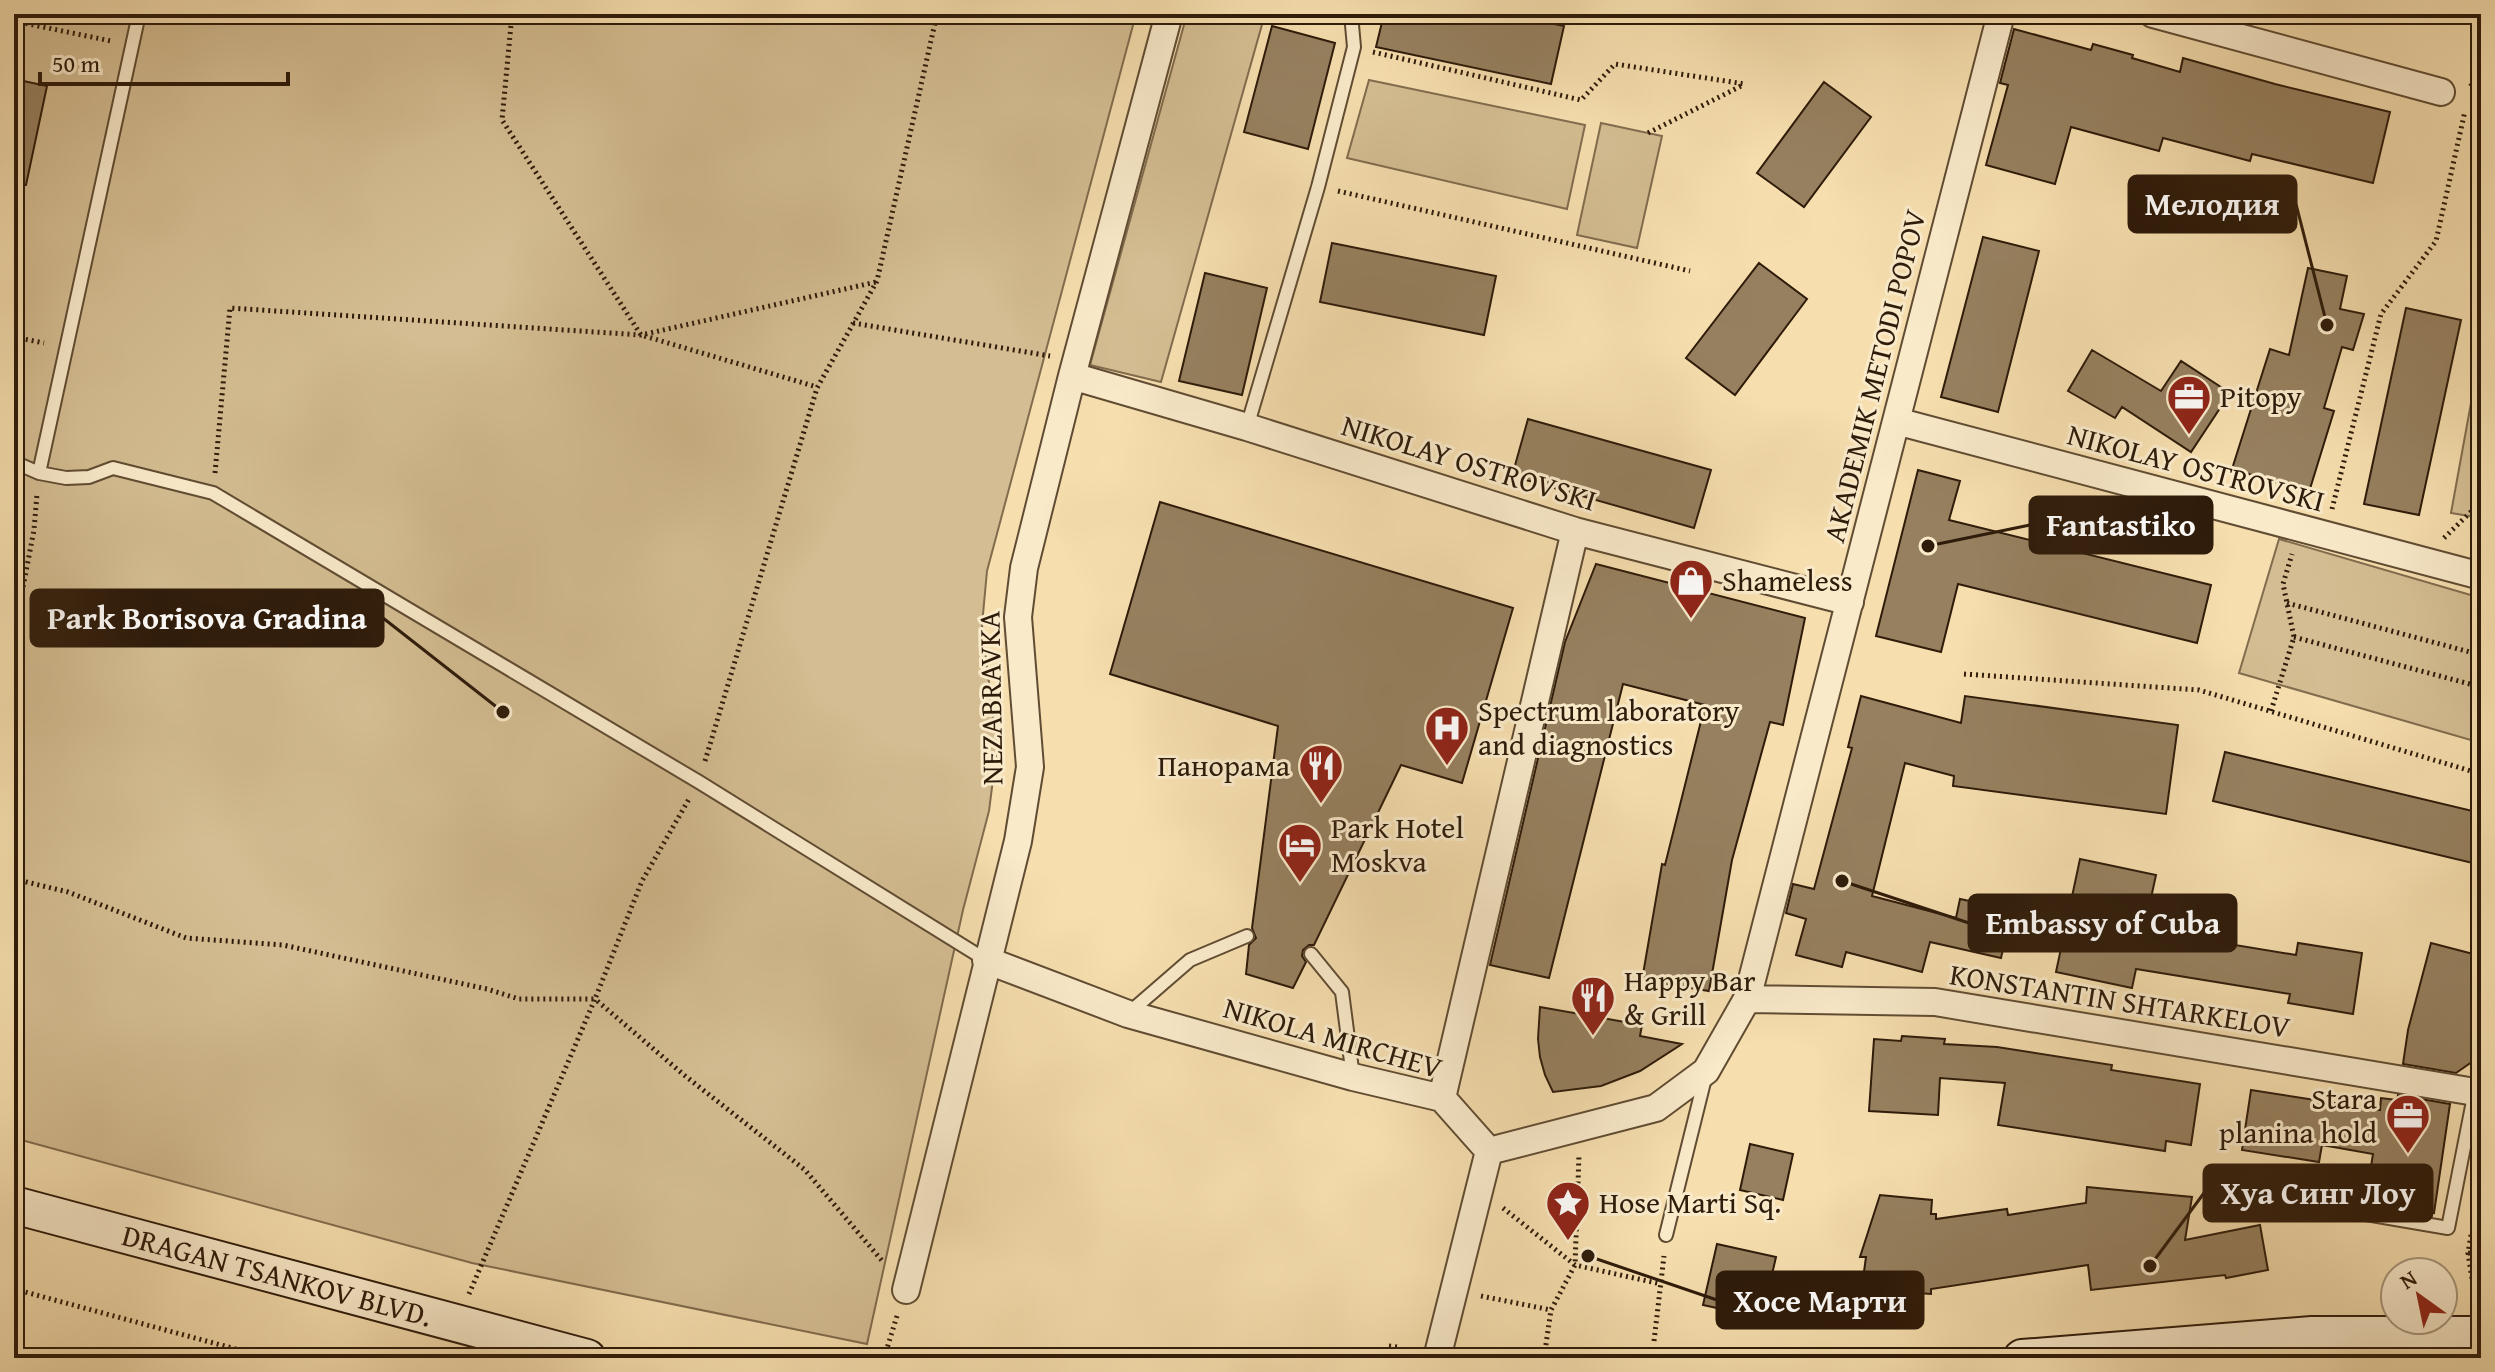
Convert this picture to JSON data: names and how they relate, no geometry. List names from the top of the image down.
{
  "streets": {
    "main road": ["DRAGAN TSANKOV BLVD."],
    "street": [
      "AKADEMIK METODI POPOV",
      "NIKOLAY OSTROVSKI",
      "NEZABRAVKA",
      "KONSTANTIN SHTARKELOV",
      "NIKOLA MIRCHEV"
    ]
  },
  "crossings": [
    ["AKADEMIK METODI POPOV", "NIKOLAY OSTROVSKI"],
    ["AKADEMIK METODI POPOV", "KONSTANTIN SHTARKELOV"],
    ["AKADEMIK METODI POPOV", "NIKOLA MIRCHEV"],
    ["NIKOLAY OSTROVSKI", "NEZABRAVKA"],
    ["NEZABRAVKA", "NIKOLA MIRCHEV"]
  ],
  "places": {
    "other": [
      "Мелодия",
      "Fantastiko",
      "Park Borisova Gradina",
      "Embassy of Cuba",
      "Хосе Марти",
      "Хуа Синг Лоу"
    ],
    "office": ["Pitopy", "Stara planina hold"],
    "shop": ["Shameless"],
    "hospital": ["Spectrum laboratory and diagnostics"],
    "restaurant": ["Панорама", "Happy Bar & Grill"],
    "hotel": ["Park Hotel Moskva"],
    "place": ["Hose Marti Sq."]
  },
  "scale_bar": "50 m",
  "north": "top left"
}
